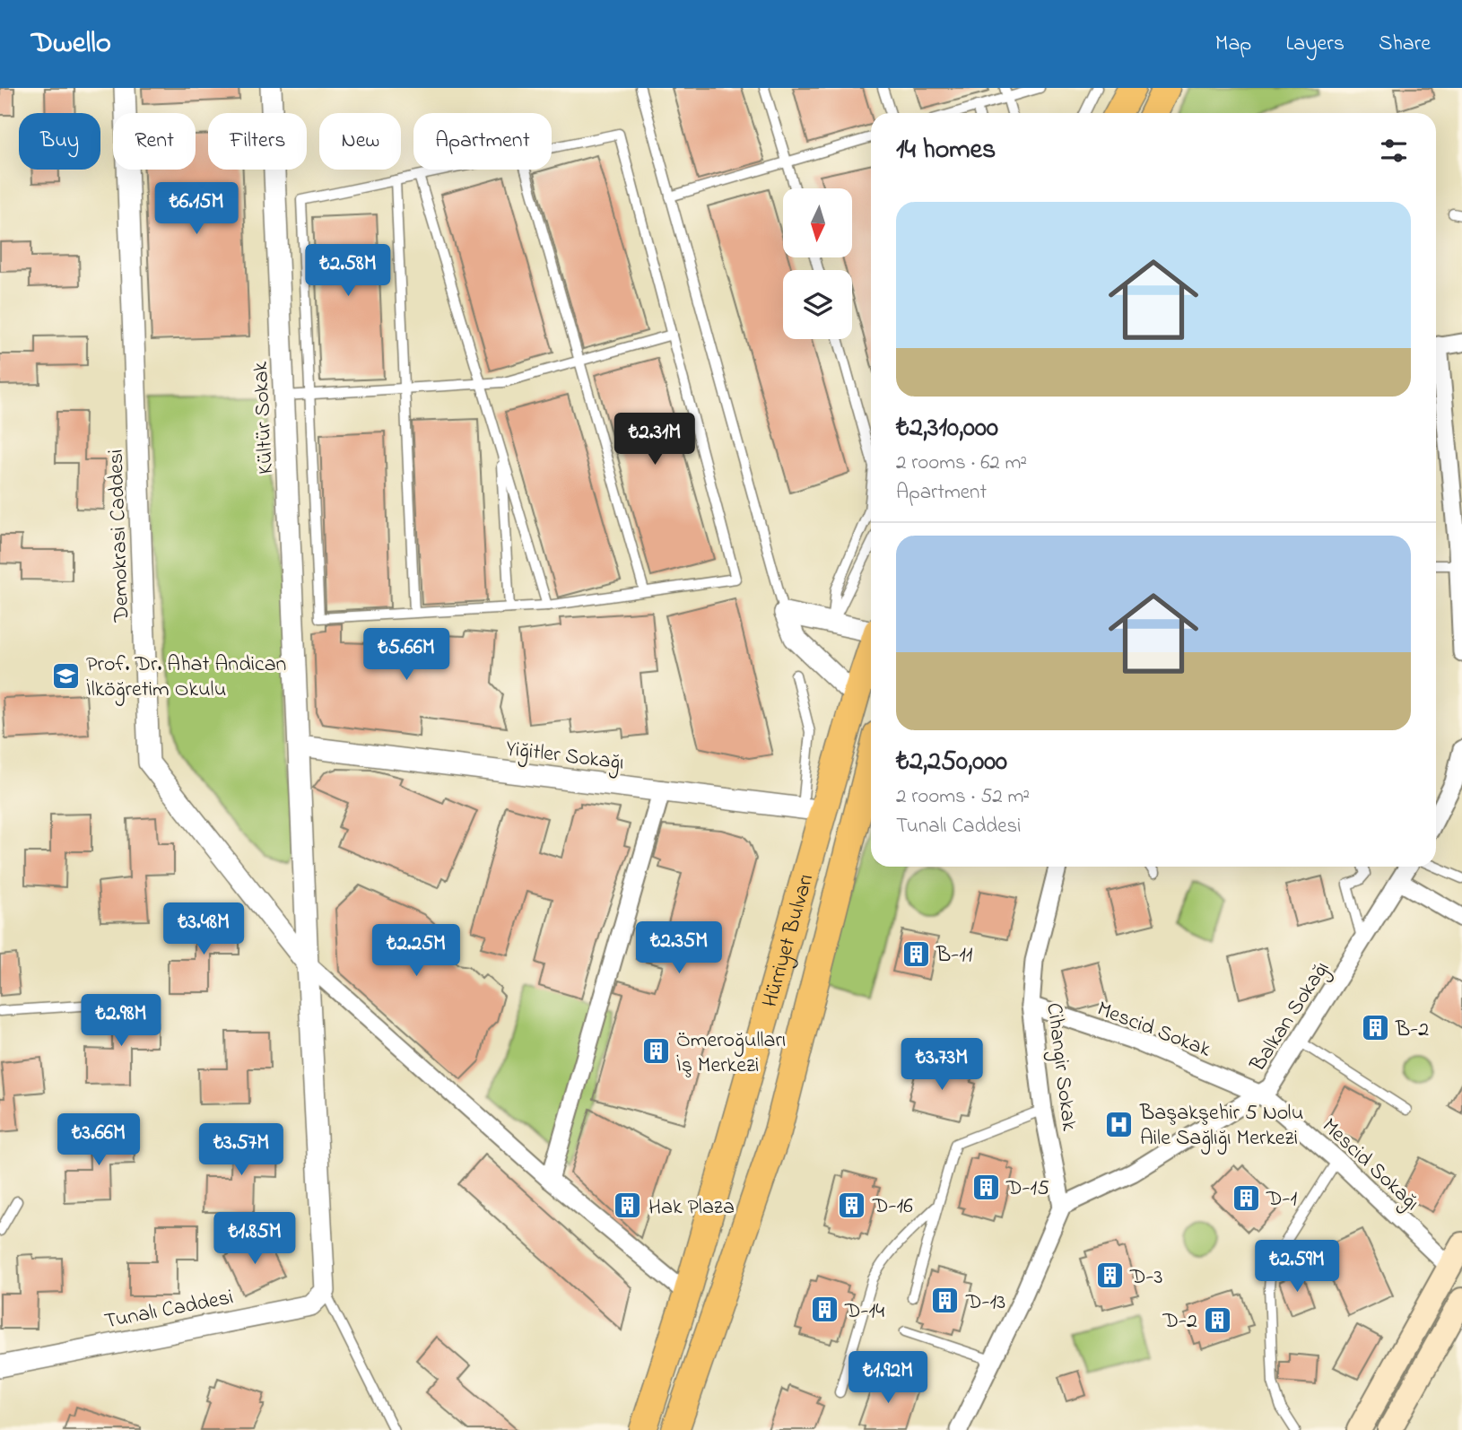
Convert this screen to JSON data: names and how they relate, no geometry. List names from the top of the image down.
{
  "streets": {
    "main road": ["Hürriyet Bulvarı"],
    "street": [
      "Kültür Sokak",
      "Demokrasi Caddesi",
      "Yiğitler Sokağı",
      "Balkan Sokağı",
      "Mescid Sokak",
      "Cihangir Sokak",
      "Mescid Sokağı",
      "Tunalı Caddesi"
    ]
  },
  "crossings": [
    ["Kültür Sokak", "Yiğitler Sokağı"],
    ["Yiğitler Sokağı", "Hürriyet Bulvarı"],
    ["Balkan Sokağı", "Mescid Sokak"],
    ["Balkan Sokağı", "Cihangir Sokak"],
    ["Balkan Sokağı", "Mescid Sokağı"],
    ["Mescid Sokak", "Cihangir Sokak"],
    ["Mescid Sokak", "Mescid Sokağı"]
  ],
  "places": {
    "school or university": ["Prof. Dr. Ahat Andican İlköğretim Okulu"],
    "building": [
      "B-11",
      "B-2",
      "Ömeroğulları İş Merkezi",
      "D-15",
      "D-1",
      "D-16",
      "Hak Plaza",
      "D-3",
      "D-13",
      "D-14",
      "D-2"
    ],
    "hospital": ["Başakşehir 5 Nolu Aile Sağlığı Merkezi"]
  },
  "north": "bottom",
  "page": {
    "header": "Dwello",
    "nav": ["Map", "Layers", "Share"],
    "chip": [
      "Buy",
      "Rent",
      "Filters",
      "New",
      "Apartment"
    ],
    "heading": "14 homes",
    "price": [
      "₺6.15M",
      "₺2.58M",
      "₺2.31M",
      "₺5.66M",
      "₺3.48M",
      "₺2.35M",
      "₺2.25M",
      "₺2.98M",
      "₺3.73M",
      "₺3.66M",
      "₺3.57M",
      "₺1.85M",
      "₺2.59M",
      "₺1.92M"
    ],
    "list": [
      {
        "name": "₺2,310,000",
        "note": "2 rooms · 62 m² · Apartment"
      },
      {
        "name": "₺2,250,000",
        "note": "2 rooms · 52 m² · Tunalı Caddesi"
      }
    ]
  }
}
